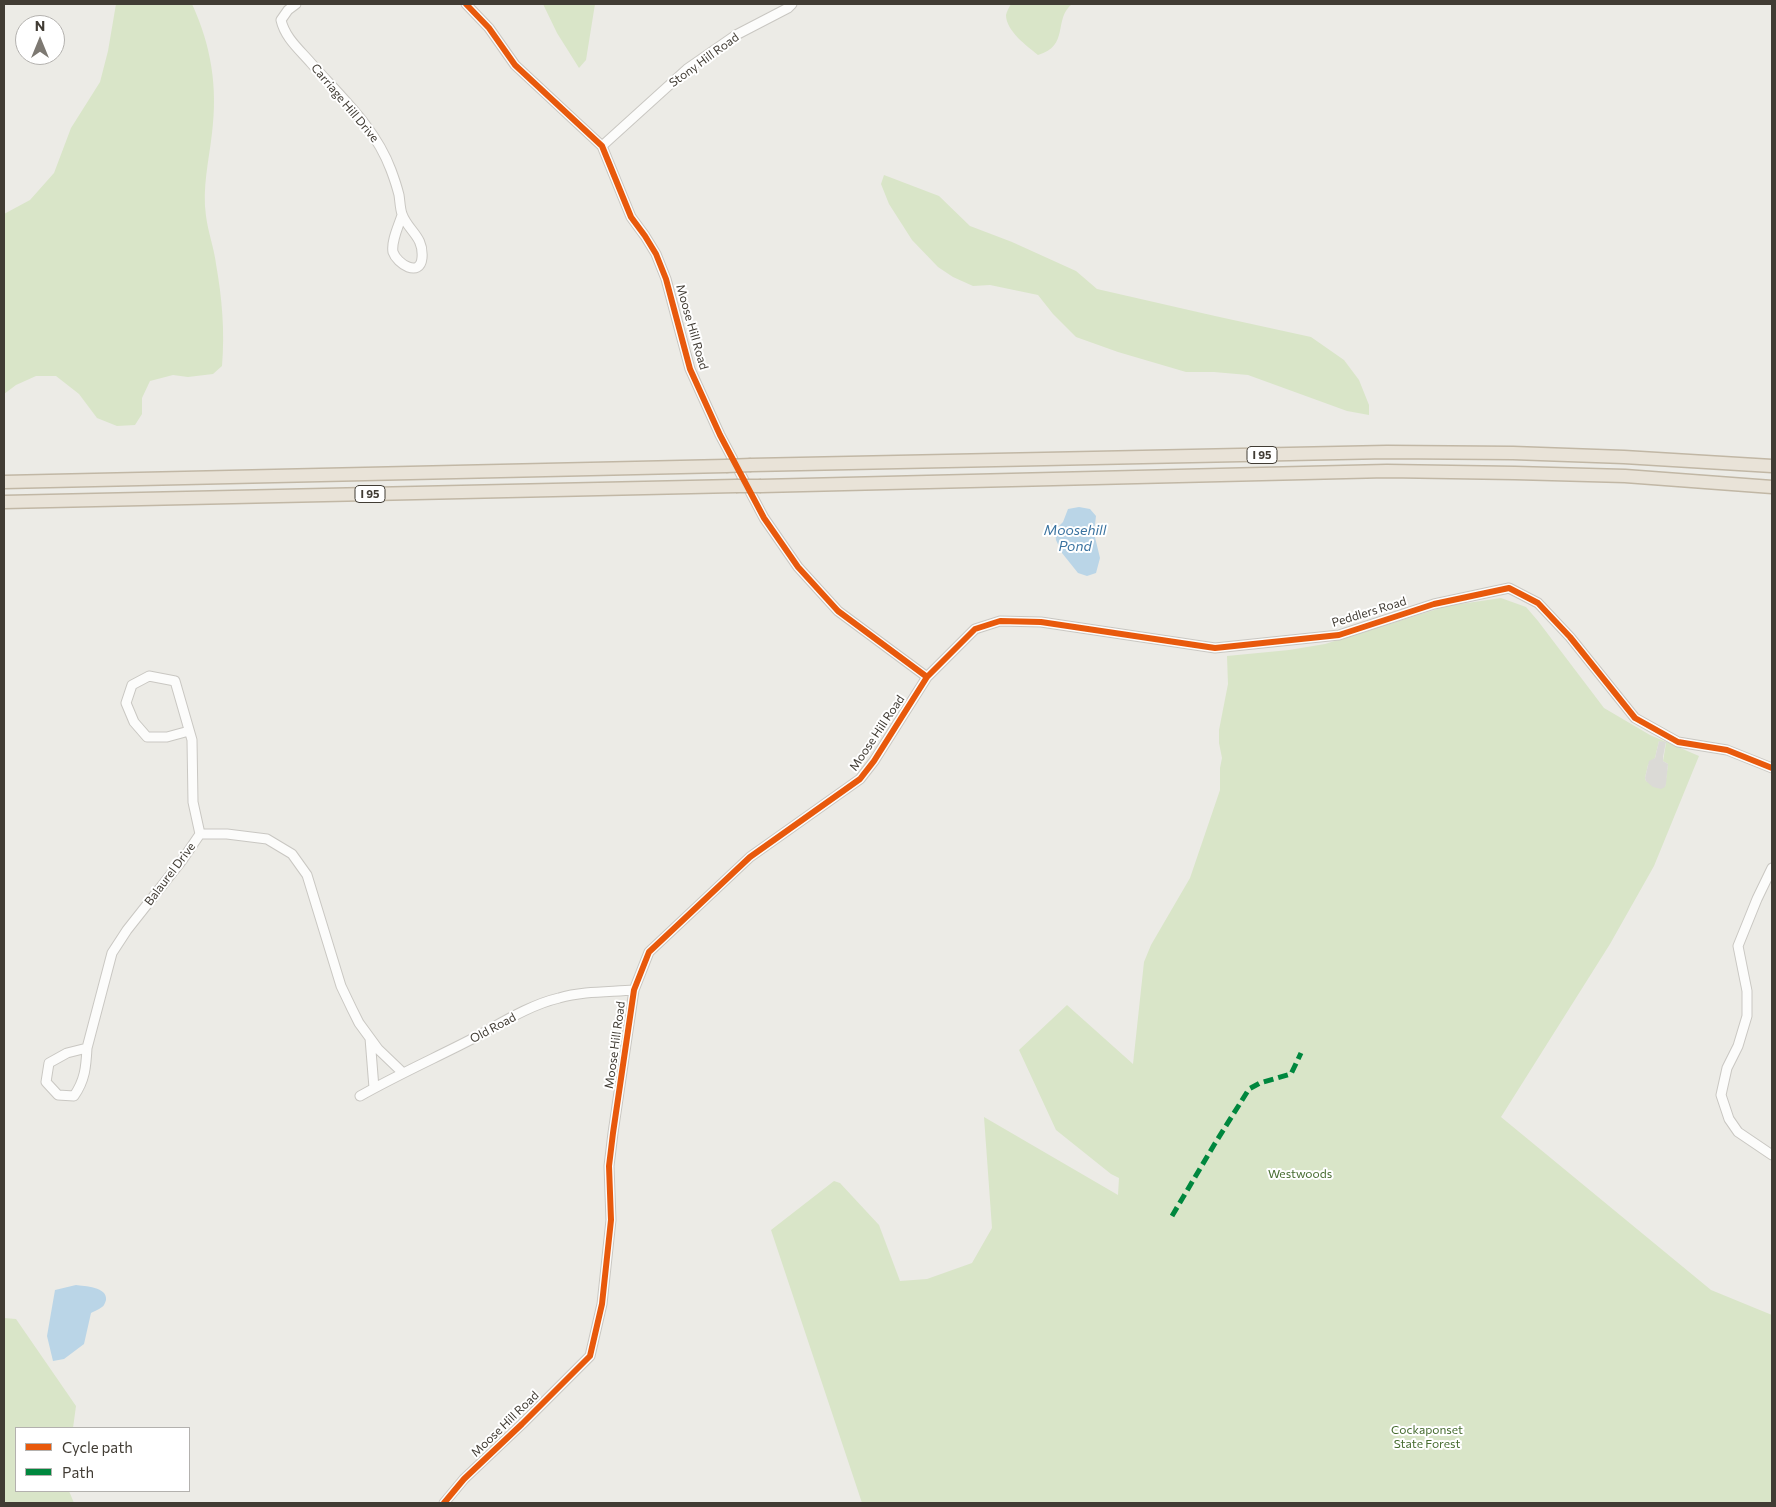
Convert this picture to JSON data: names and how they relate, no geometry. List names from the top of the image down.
{
  "streets": {
    "highway": ["I 95"],
    "street": [
      "Stony Hill Road",
      "Carriage Hill Drive",
      "Moose Hill Road",
      "Peddlers Road",
      "Balaurel Drive",
      "Old Road"
    ]
  },
  "crossings": [
    ["Stony Hill Road", "Moose Hill Road"],
    ["Moose Hill Road", "Peddlers Road"],
    ["Moose Hill Road", "Old Road"],
    ["Balaurel Drive", "Old Road"]
  ],
  "water": ["Moosehill Pond"],
  "parks": ["Westwoods", "Cockaponset State Forest"],
  "legend": ["Cycle path", "Path"],
  "north": "top"
}
